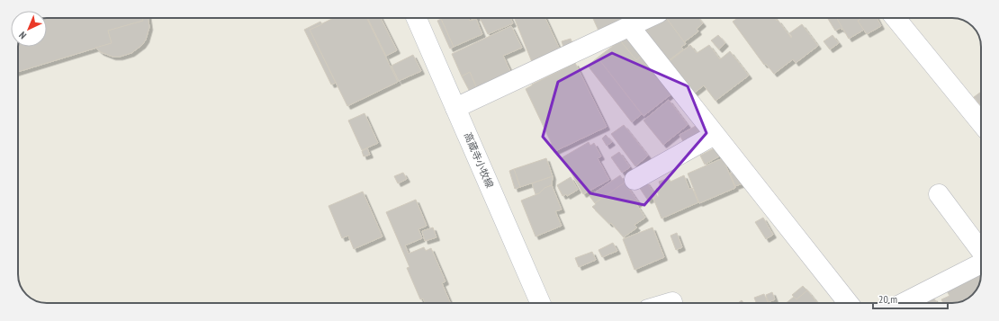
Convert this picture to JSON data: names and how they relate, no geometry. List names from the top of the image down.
{
  "streets": {
    "street": ["高蔵寺小牧線"]
  },
  "scale_bar": "20 m",
  "north": "bottom left"
}
